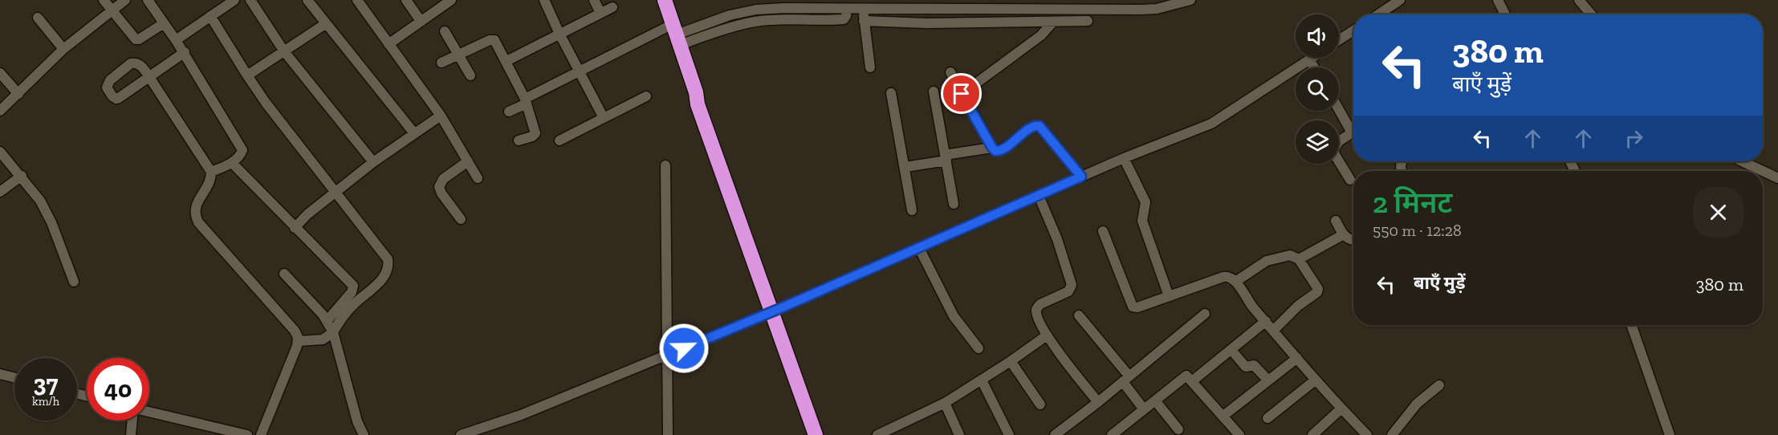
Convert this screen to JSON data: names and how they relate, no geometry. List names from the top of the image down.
{
  "page": {
    "turn": ["380 m", "बाएँ मुड़ें"],
    "heading": ["2 मिनट", "550 m · 12:28"],
    "list": [
      {
        "name": "बाएँ मुड़ें",
        "value": "380 m"
      }
    ],
    "speed": "37 km/h",
    "limit": "40"
  }
}
